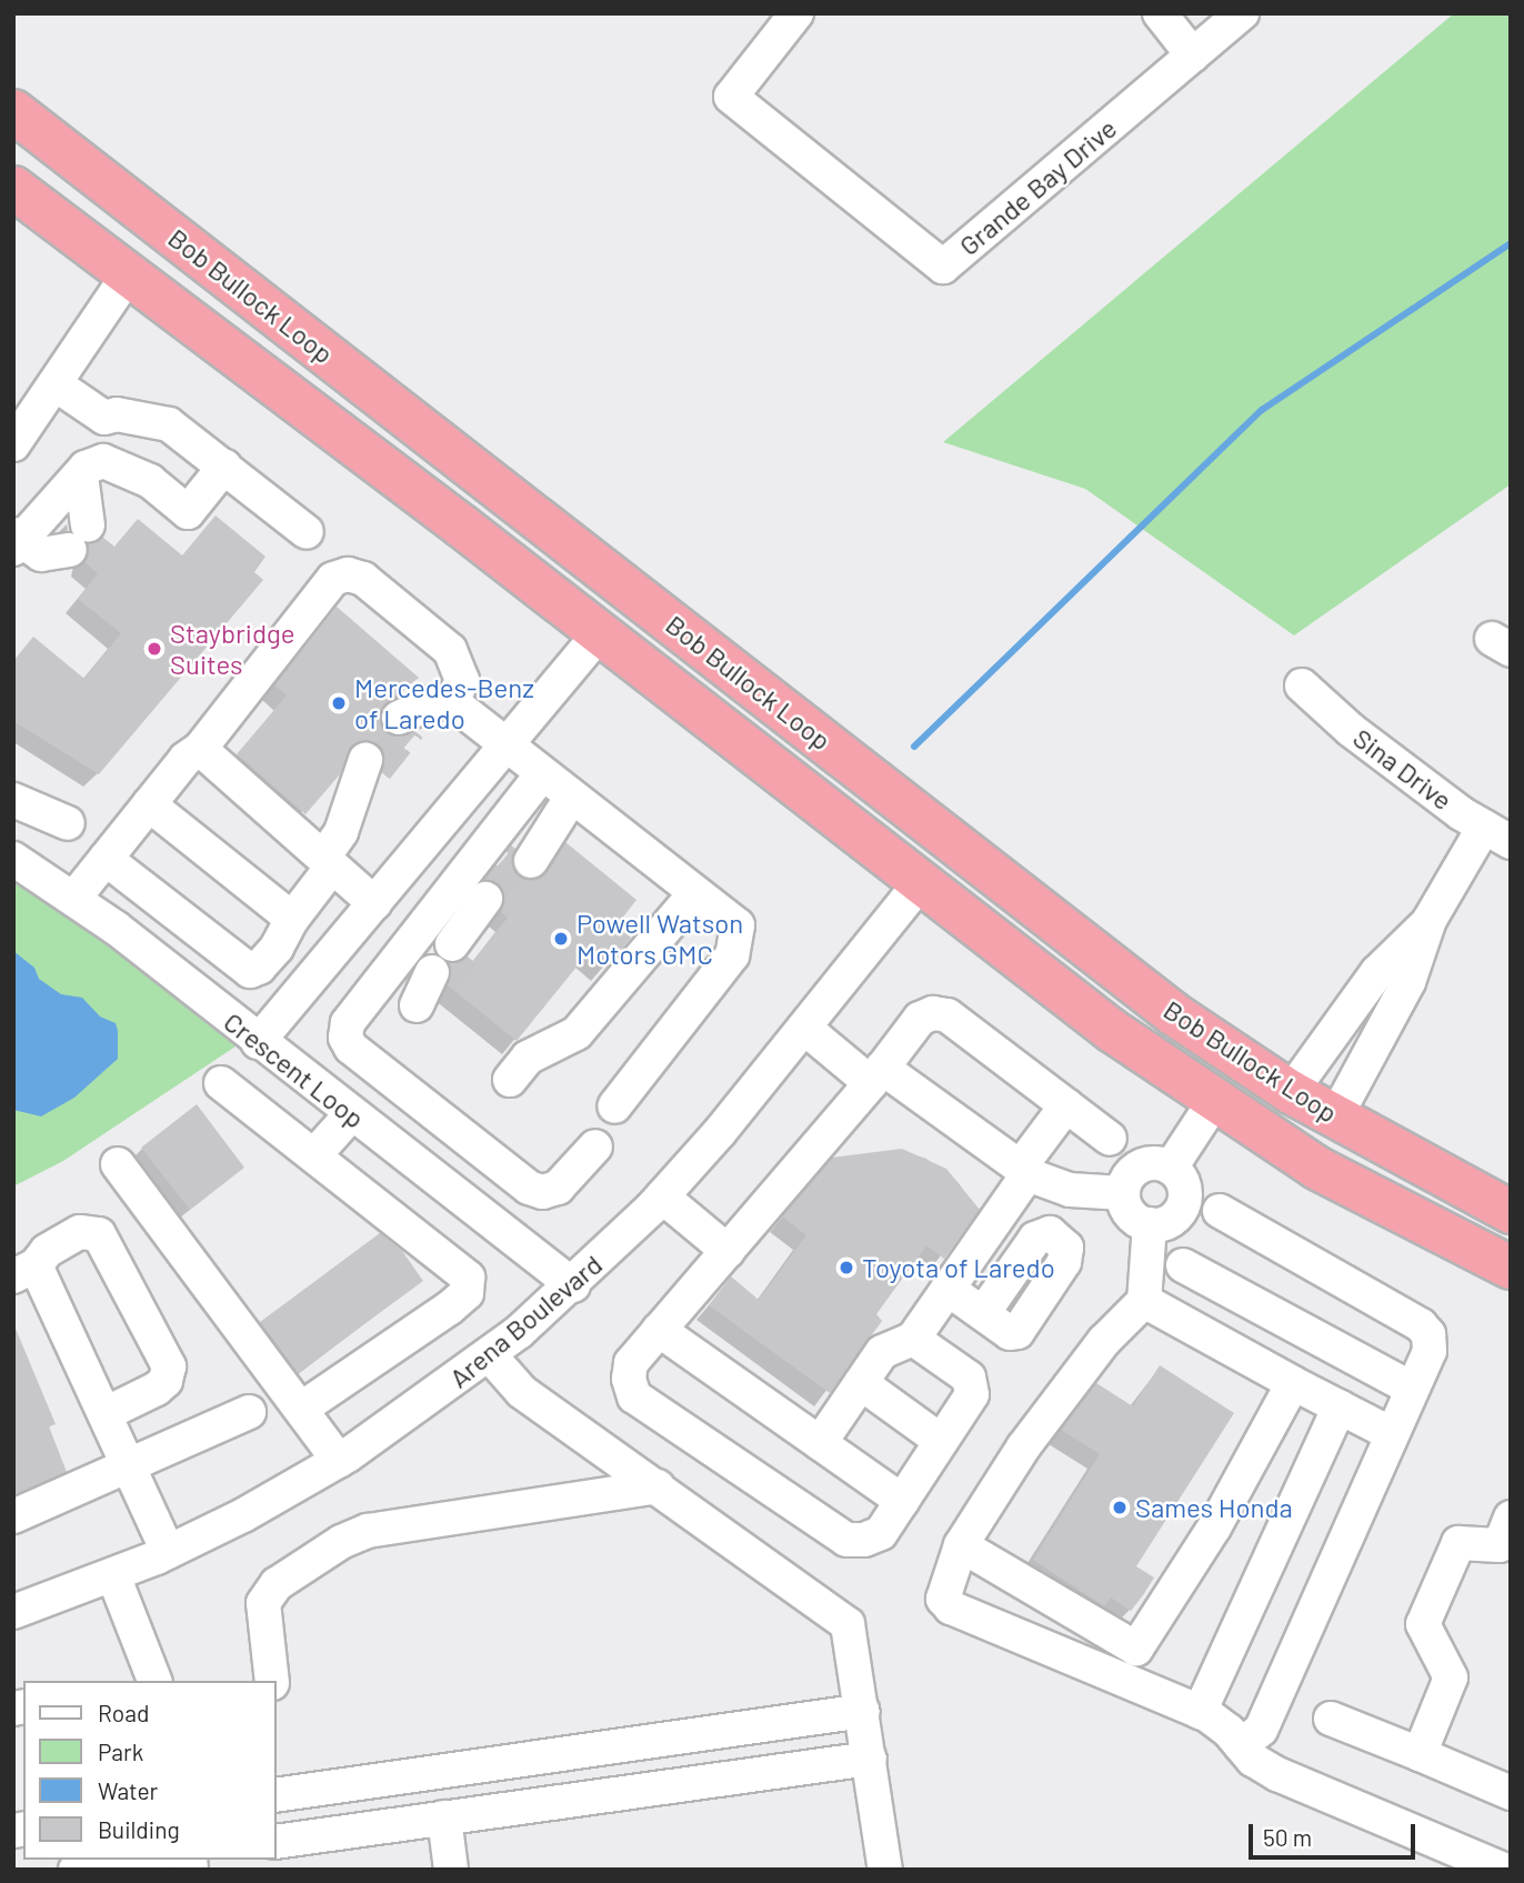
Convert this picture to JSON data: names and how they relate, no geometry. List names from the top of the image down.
{
  "streets": {
    "highway": ["Bob Bullock Loop"],
    "street": [
      "Grande Bay Drive",
      "Sina Drive",
      "Crescent Loop",
      "Arena Boulevard"
    ]
  },
  "crossings": [
    ["Bob Bullock Loop", "Arena Boulevard"],
    ["Crescent Loop", "Arena Boulevard"]
  ],
  "places": [
    "Staybridge Suites",
    "Mercedes-Benz of Laredo",
    "Powell Watson Motors GMC",
    "Toyota of Laredo",
    "Sames Honda"
  ],
  "legend": [
    "Road",
    "Park",
    "Water",
    "Building"
  ],
  "scale_bar": "50 m"
}
